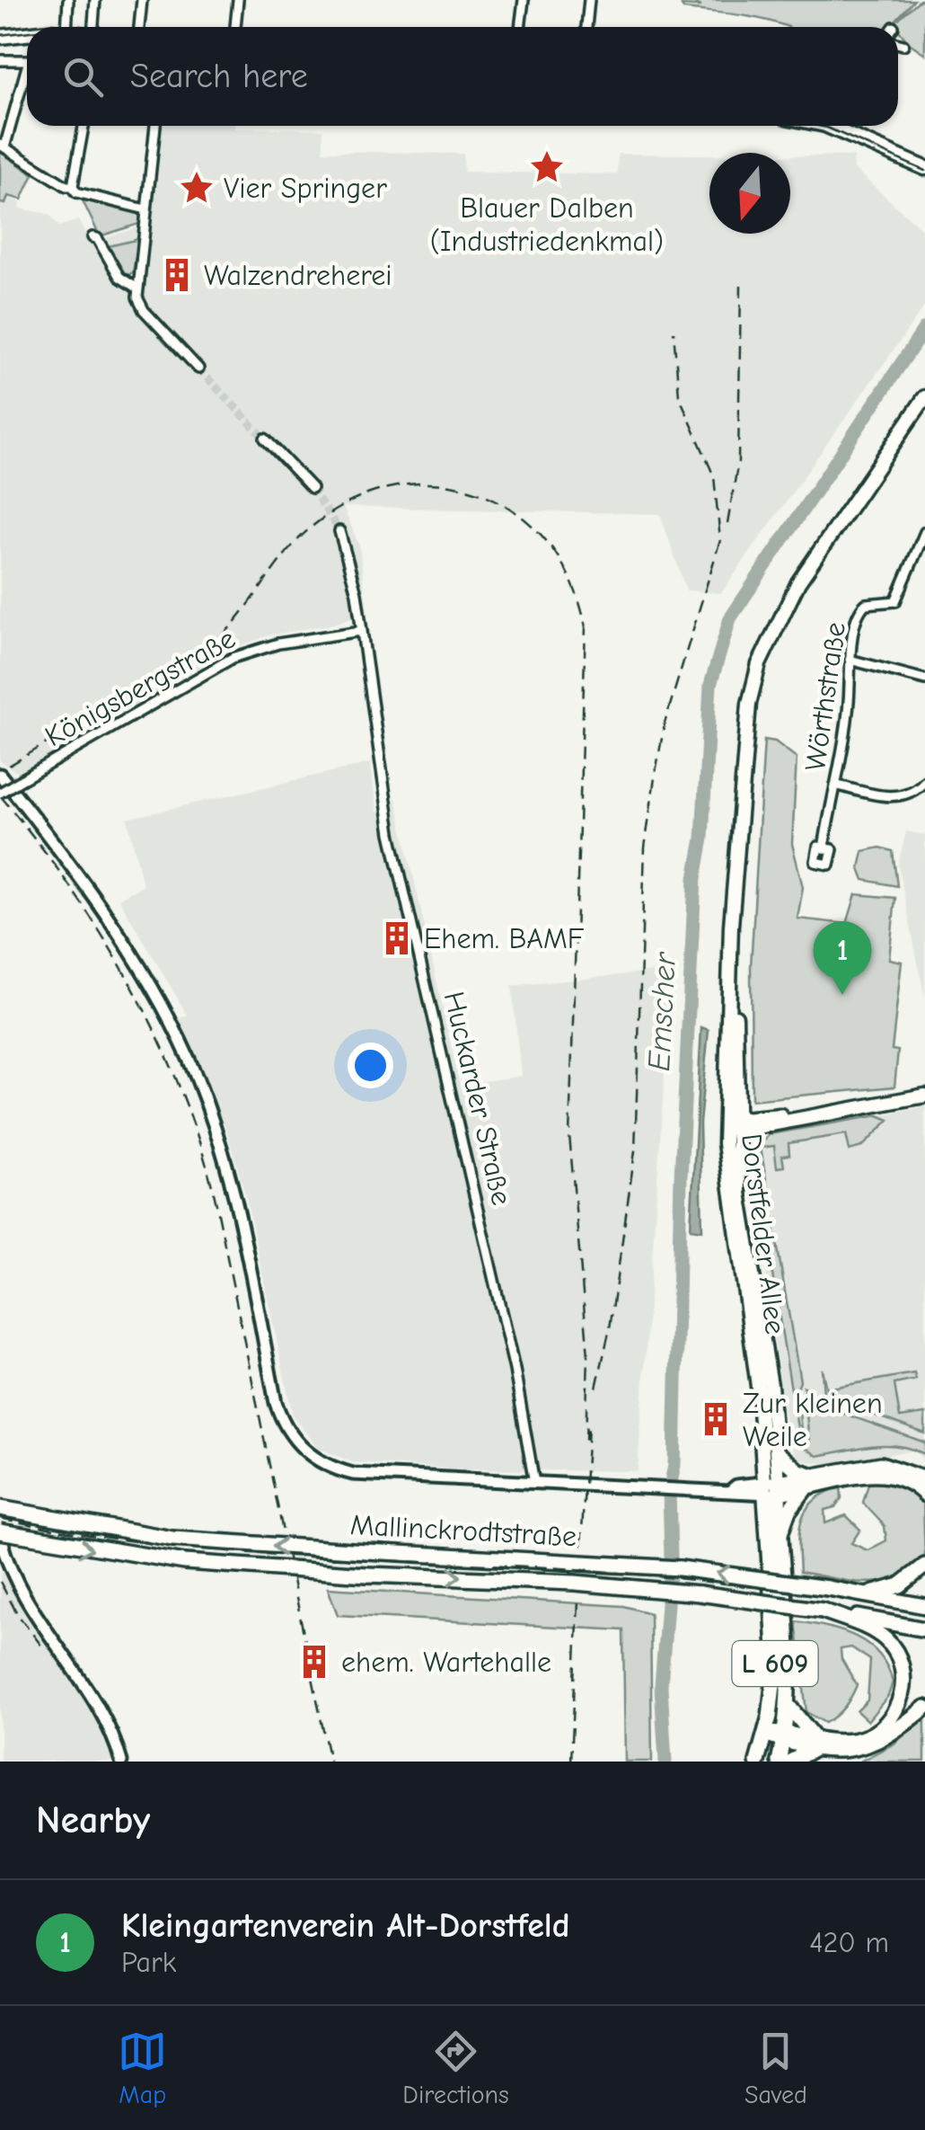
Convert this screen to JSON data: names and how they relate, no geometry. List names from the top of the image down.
{
  "streets": {
    "main road": ["Dorstfelder Allee", "Mallinckrodtstraße", "L 609"],
    "street": ["Königsbergstraße", "Wörthstraße", "Huckarder Straße"]
  },
  "crossings": [
    ["Königsbergstraße", "Huckarder Straße"],
    ["Dorstfelder Allee", "L 609"]
  ],
  "water": ["Emscher"],
  "places": {
    "place": ["Blauer Dalben (Industriedenkmal)", "Vier Springer"],
    "building": [
      "Walzendreherei",
      "Ehem. BAMF",
      "Zur kleinen Weile",
      "ehem. Wartehalle"
    ]
  },
  "north": "bottom",
  "page": {
    "search": "Search here",
    "pins": "1",
    "heading": "Nearby",
    "list": [
      {
        "mark": "1",
        "name": "Kleingartenverein Alt-Dorstfeld",
        "note": "Park",
        "value": "420 m"
      }
    ],
    "nav": ["Map", "Directions", "Saved"]
  }
}
